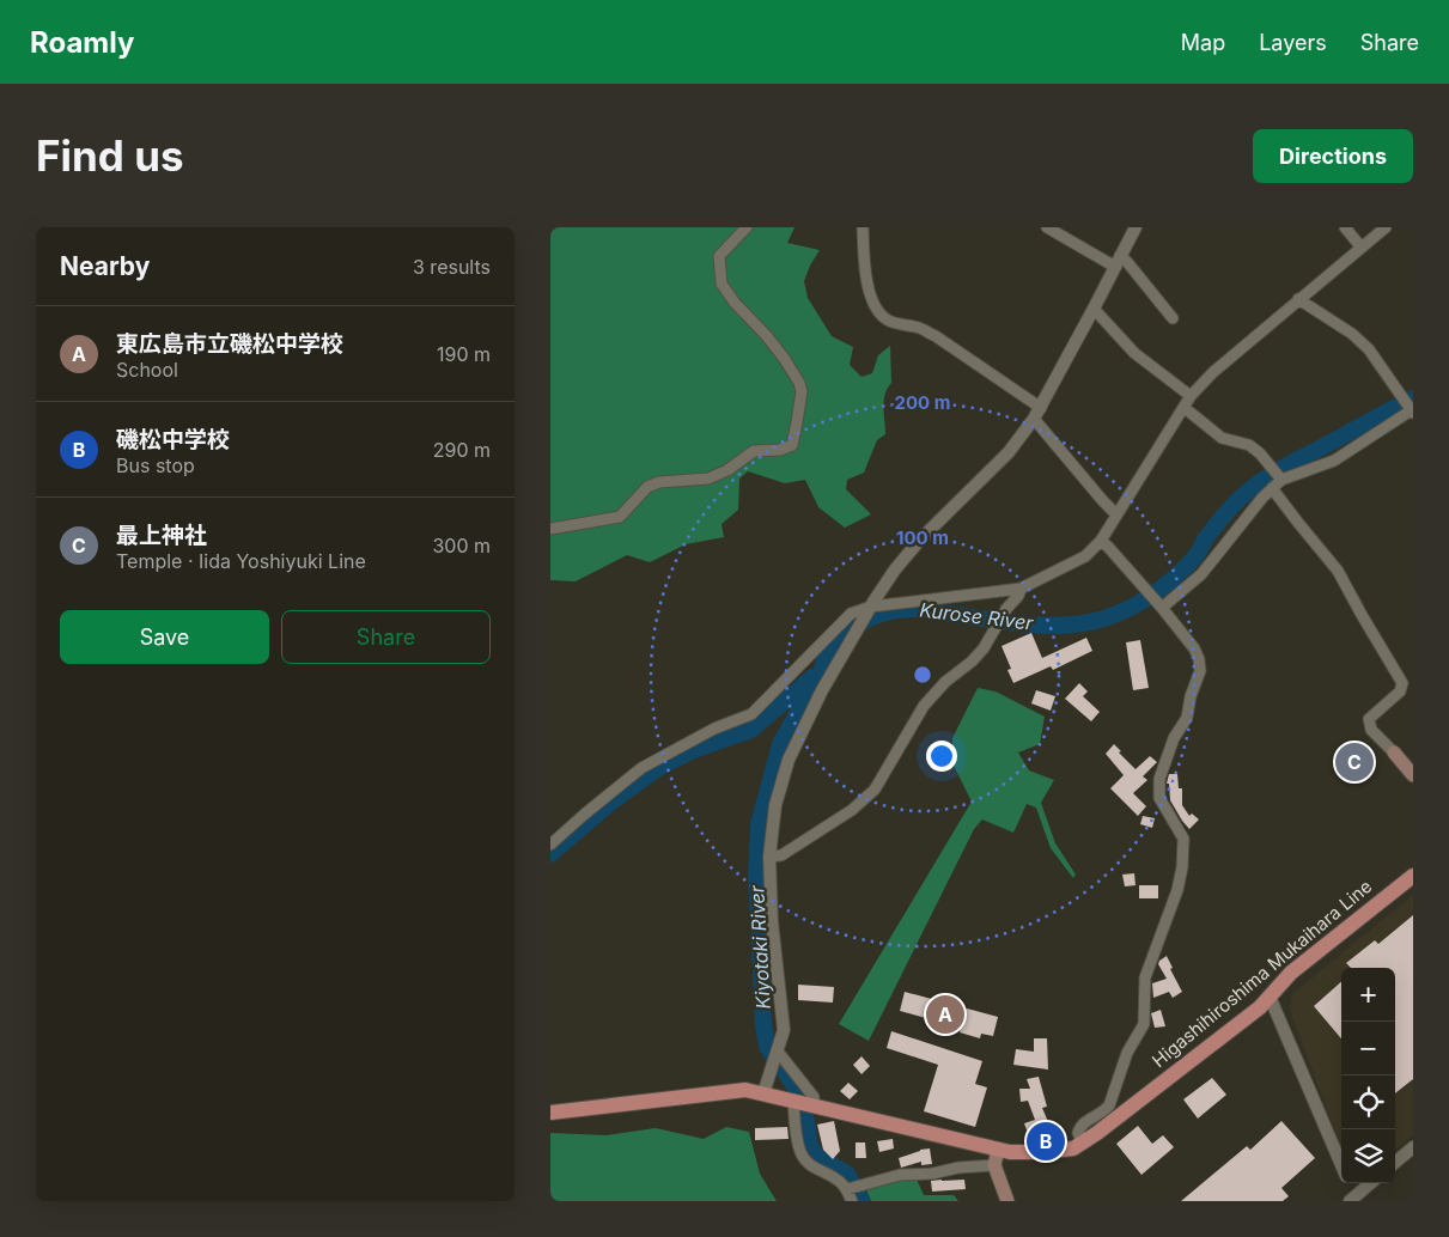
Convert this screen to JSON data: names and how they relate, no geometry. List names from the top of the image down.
{
  "streets": {
    "main road": ["Higashihiroshima Mukaihara Line"]
  },
  "water": ["Kurose River", "Kiyotaki River"],
  "page": {
    "header": "Roamly",
    "nav": ["Map", "Layers", "Share"],
    "buttons": [
      "Directions",
      ["Save", "Share"]
    ],
    "title": "Find us",
    "heading": ["Nearby", "3 results"],
    "list": [
      {
        "mark": "A",
        "name": "東広島市立磯松中学校",
        "note": "School",
        "value": "190 m"
      },
      {
        "mark": "B",
        "name": "磯松中学校",
        "note": "Bus stop",
        "value": "290 m"
      },
      {
        "mark": "C",
        "name": "最上神社",
        "note": "Temple · Iida Yoshiyuki Line",
        "value": "300 m"
      }
    ],
    "pins": ["C", "A", "B"],
    "map_buttons": ["+", "−"]
  },
  "rings": ["200 m", "100 m"]
}
